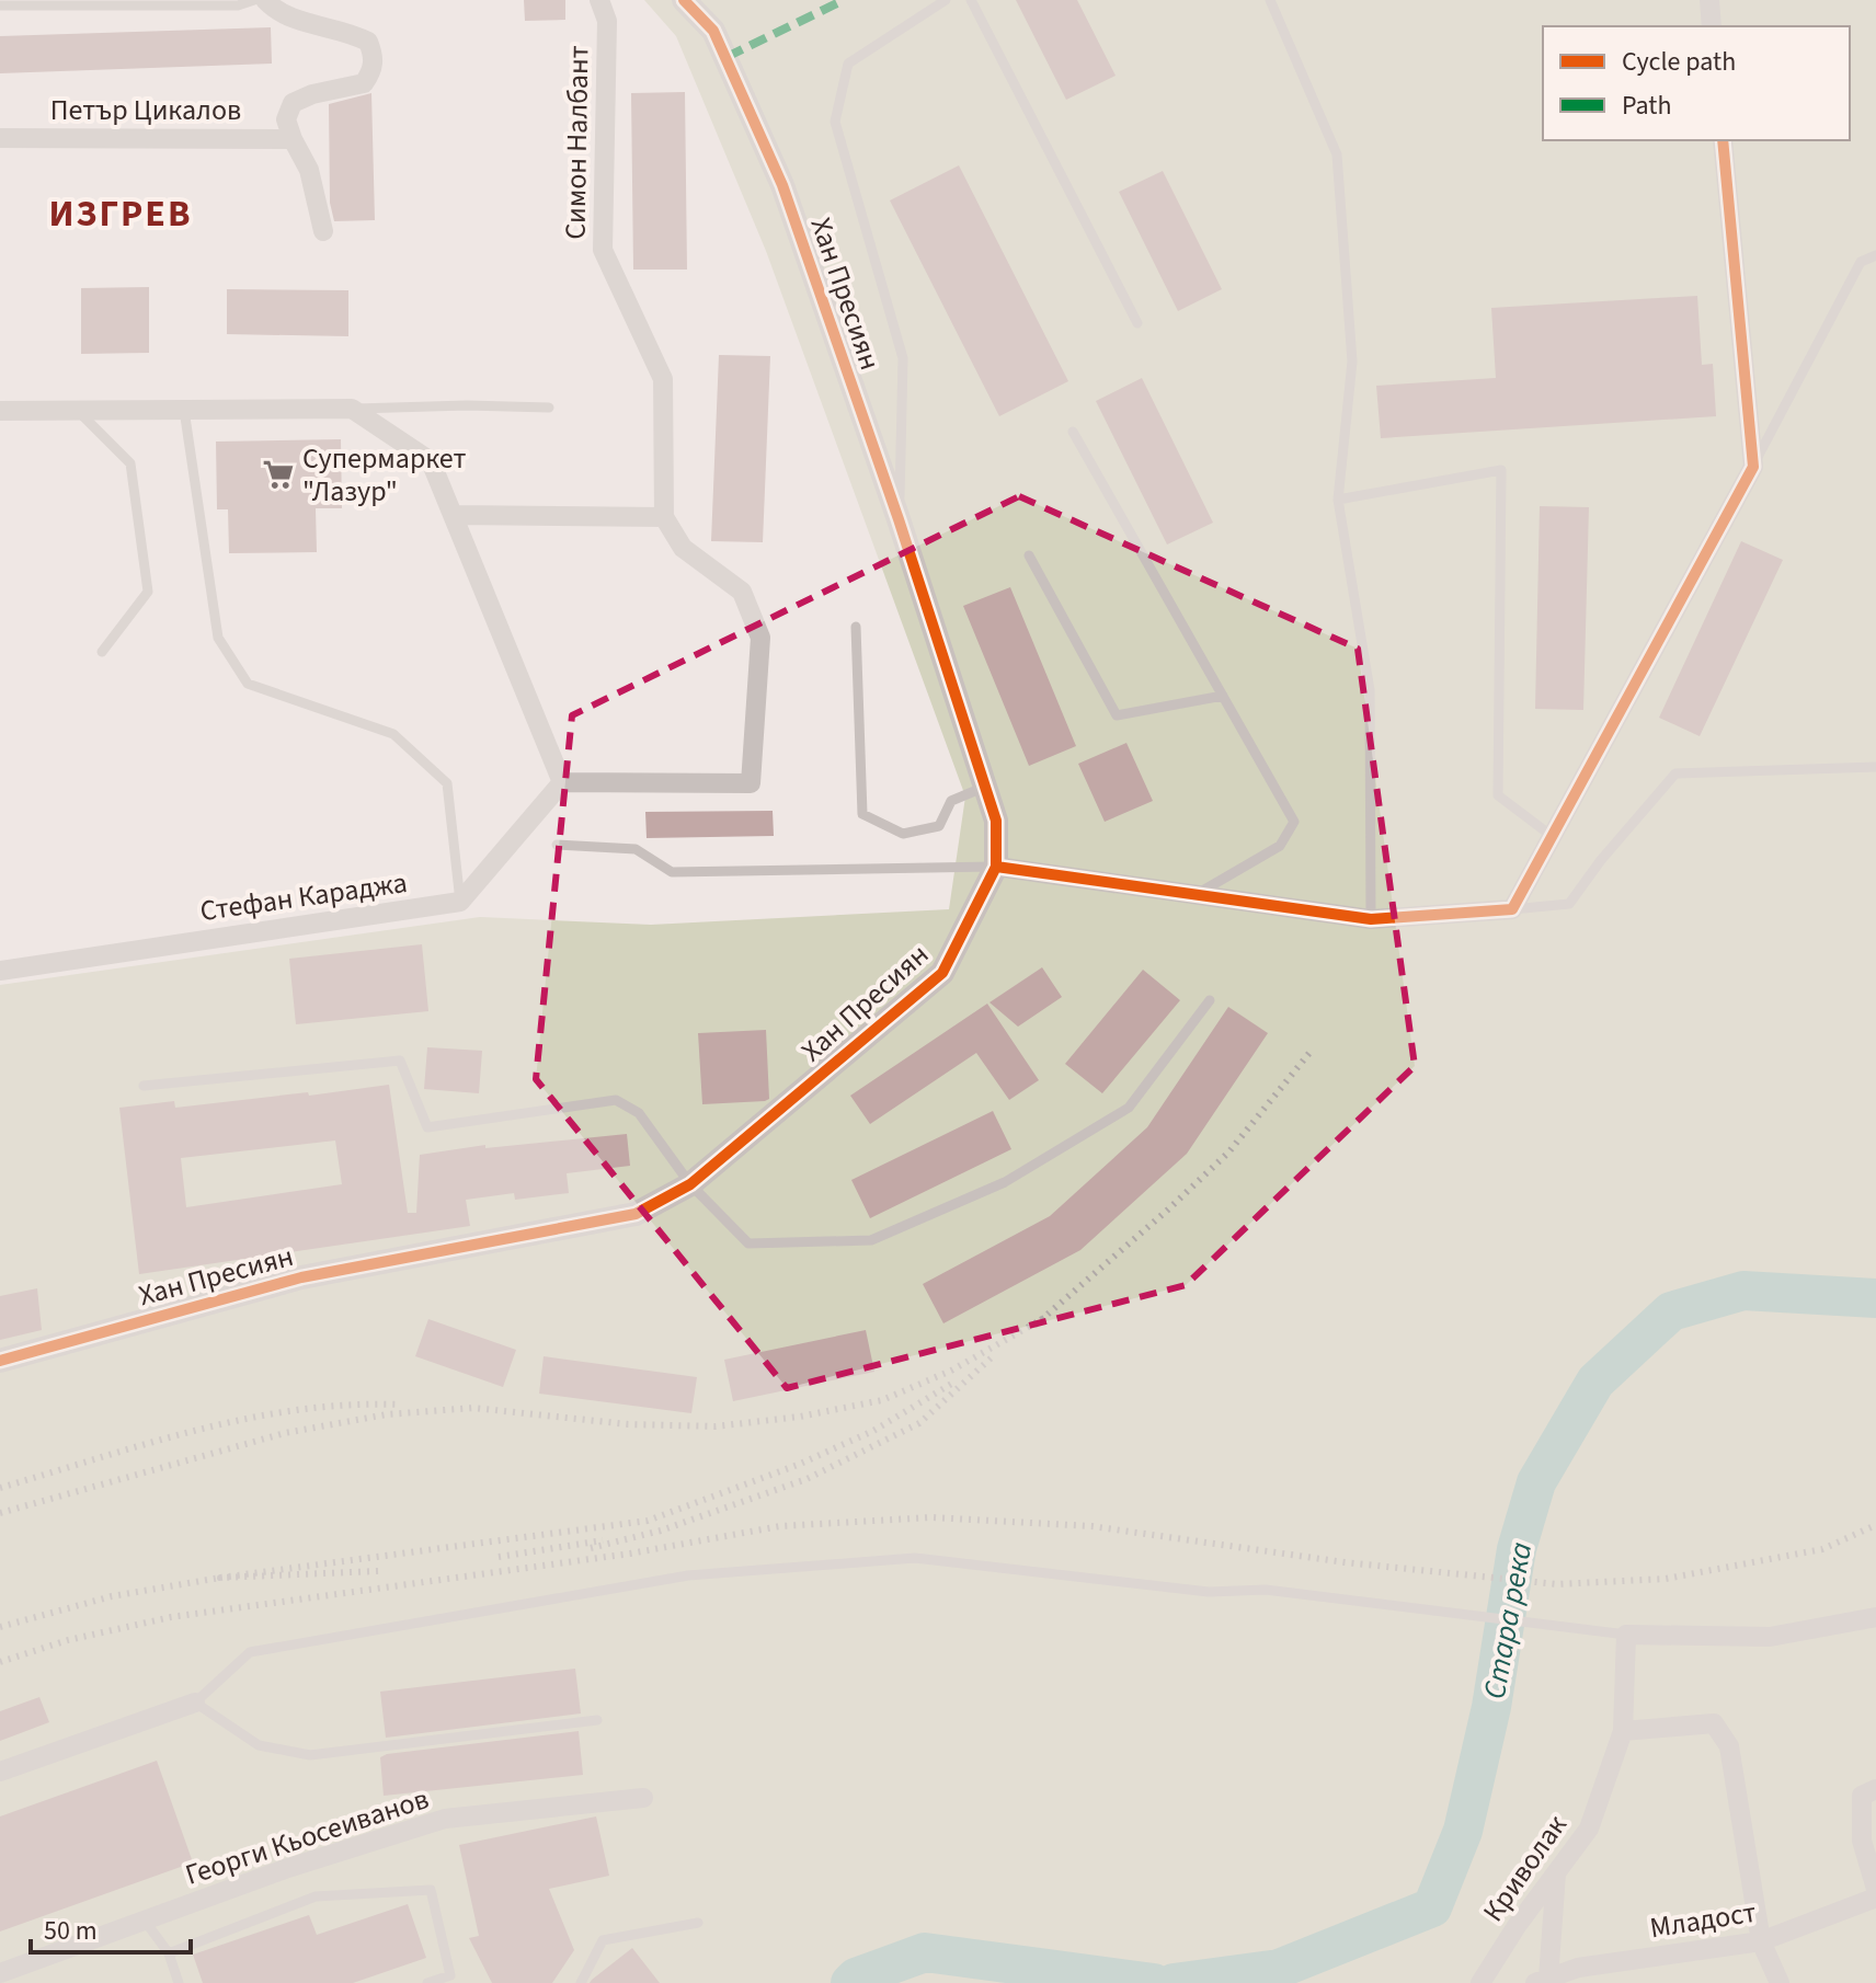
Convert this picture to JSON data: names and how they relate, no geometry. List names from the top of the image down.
{
  "streets": {
    "street": [
      "Петър Цикалов",
      "Симон Налбант",
      "Хан Пресиян",
      "Стефан Караджа",
      "Георги Кьосеиванов",
      "Криволак",
      "Младост"
    ]
  },
  "districts": ["ИЗГРЕВ"],
  "water": ["Стара река"],
  "places": {
    "supermarket": ["Супермаркет \"Лазур\""]
  },
  "legend": ["Cycle path", "Path"],
  "scale_bar": "50 m"
}
